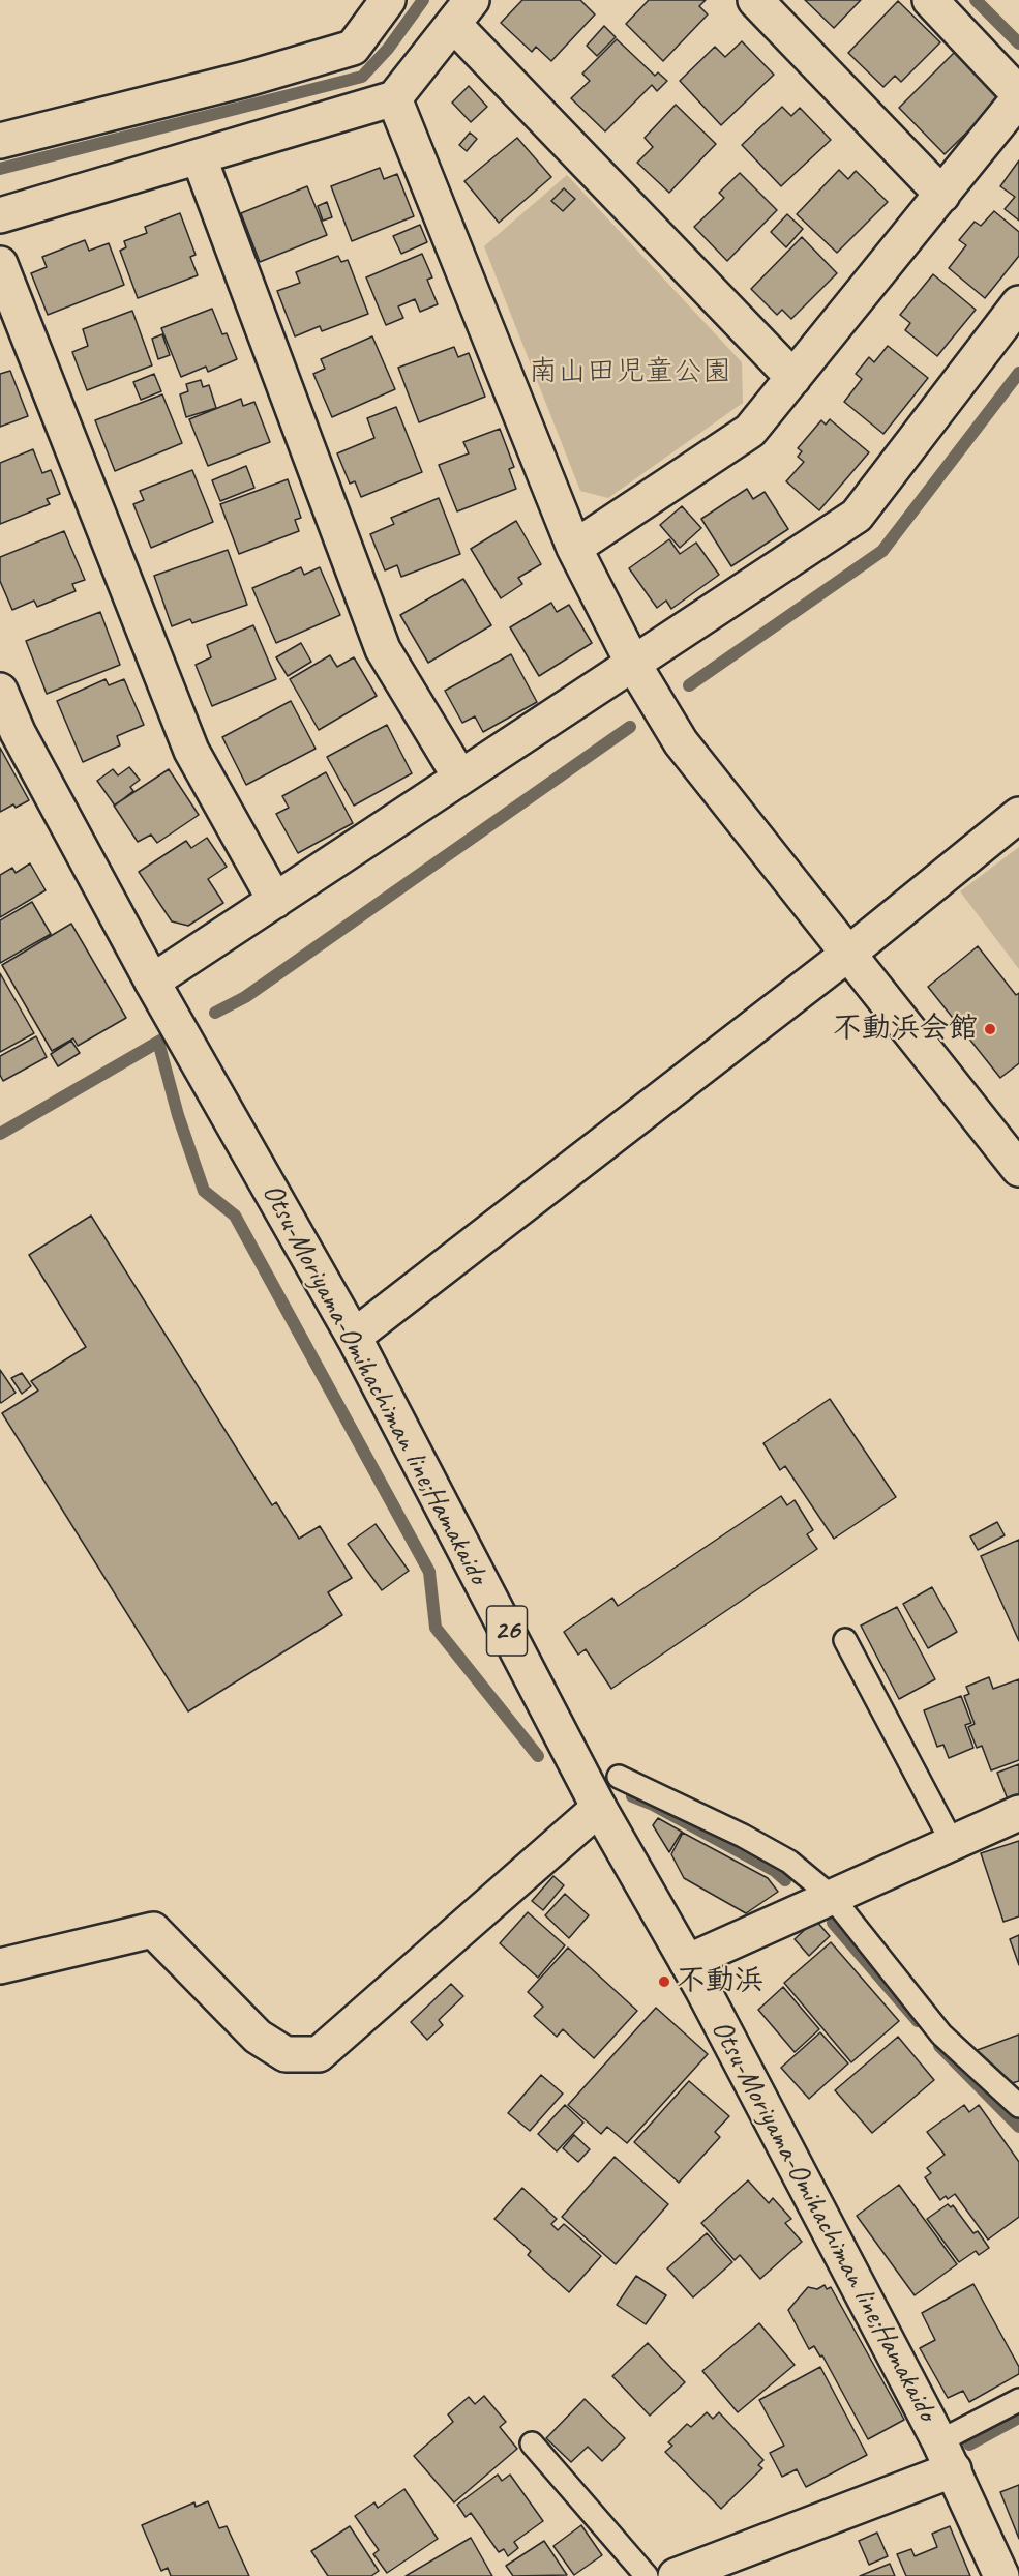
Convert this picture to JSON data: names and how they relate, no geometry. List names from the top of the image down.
{
  "streets": {
    "street": ["Otsu-Moriyama-Omihachiman line;Hamakaido", "26"]
  },
  "parks": ["南山田児童公園"],
  "places": ["不動浜会館", "不動浜"]
}
